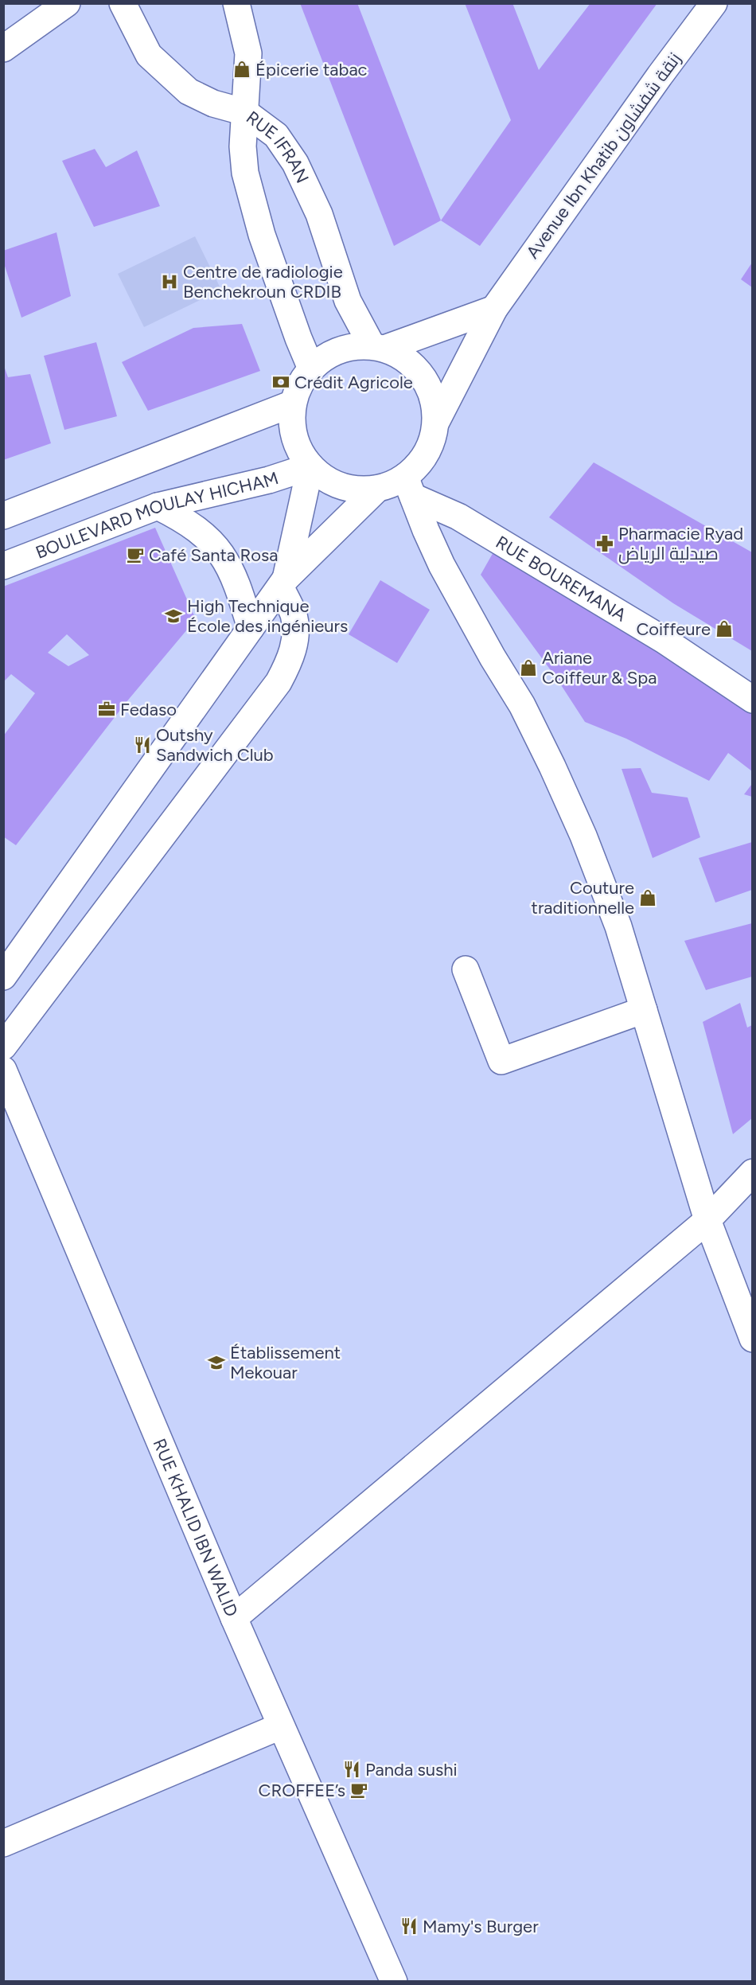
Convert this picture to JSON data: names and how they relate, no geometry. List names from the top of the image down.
{
  "streets": {
    "street": [
      "RUE IFRAN",
      "Avenue Ibn Khatib زنقة شفشاون",
      "BOULEVARD MOULAY HICHAM",
      "RUE BOUREMANA",
      "RUE KHALID IBN WALID"
    ]
  },
  "crossings": [
    ["RUE IFRAN", "Avenue Ibn Khatib زنقة شفشاون"],
    ["RUE IFRAN", "BOULEVARD MOULAY HICHAM"],
    ["RUE IFRAN", "RUE BOUREMANA"],
    ["Avenue Ibn Khatib زنقة شفشاون", "BOULEVARD MOULAY HICHAM"],
    ["Avenue Ibn Khatib زنقة شفشاون", "RUE BOUREMANA"],
    ["BOULEVARD MOULAY HICHAM", "RUE BOUREMANA"]
  ],
  "places": {
    "shop": [
      "Épicerie tabac",
      "Coiffeure",
      "Ariane Coiffeur & Spa",
      "Couture traditionnelle"
    ],
    "hospital": ["Centre de radiologie Benchekroun CRDIB"],
    "bank": ["Crédit Agricole"],
    "pharmacy": ["Pharmacie Ryad صيدلية الرياض"],
    "cafe": ["Café Santa Rosa", "CROFFEE’s"],
    "school or university": ["High Technique École des ingénieurs", "Établissement Mekouar"],
    "office": ["Fedaso"],
    "restaurant": ["Outshy Sandwich Club", "Panda sushi", "Mamy's Burger"]
  }
}
